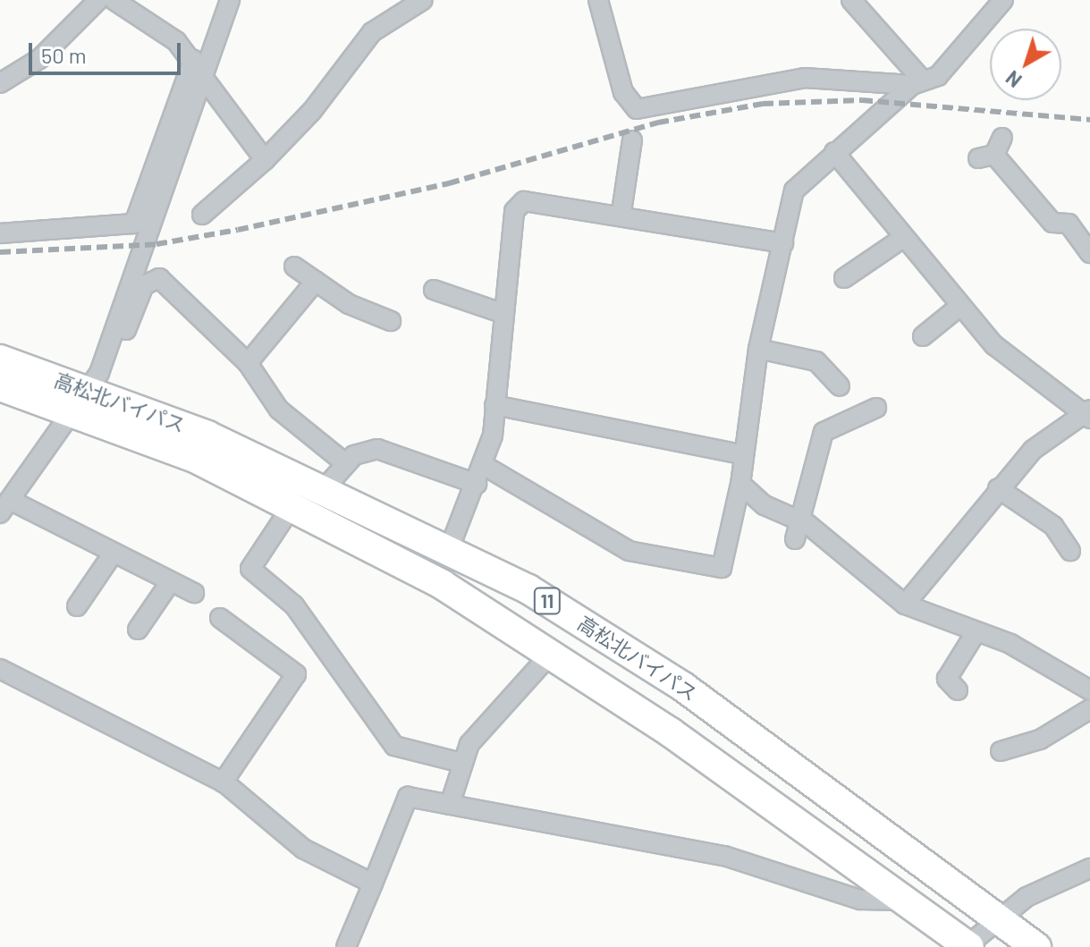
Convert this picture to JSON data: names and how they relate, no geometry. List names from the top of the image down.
{
  "streets": {
    "highway": ["高松北バイパス", "11"]
  },
  "scale_bar": "50 m",
  "north": "bottom left"
}
